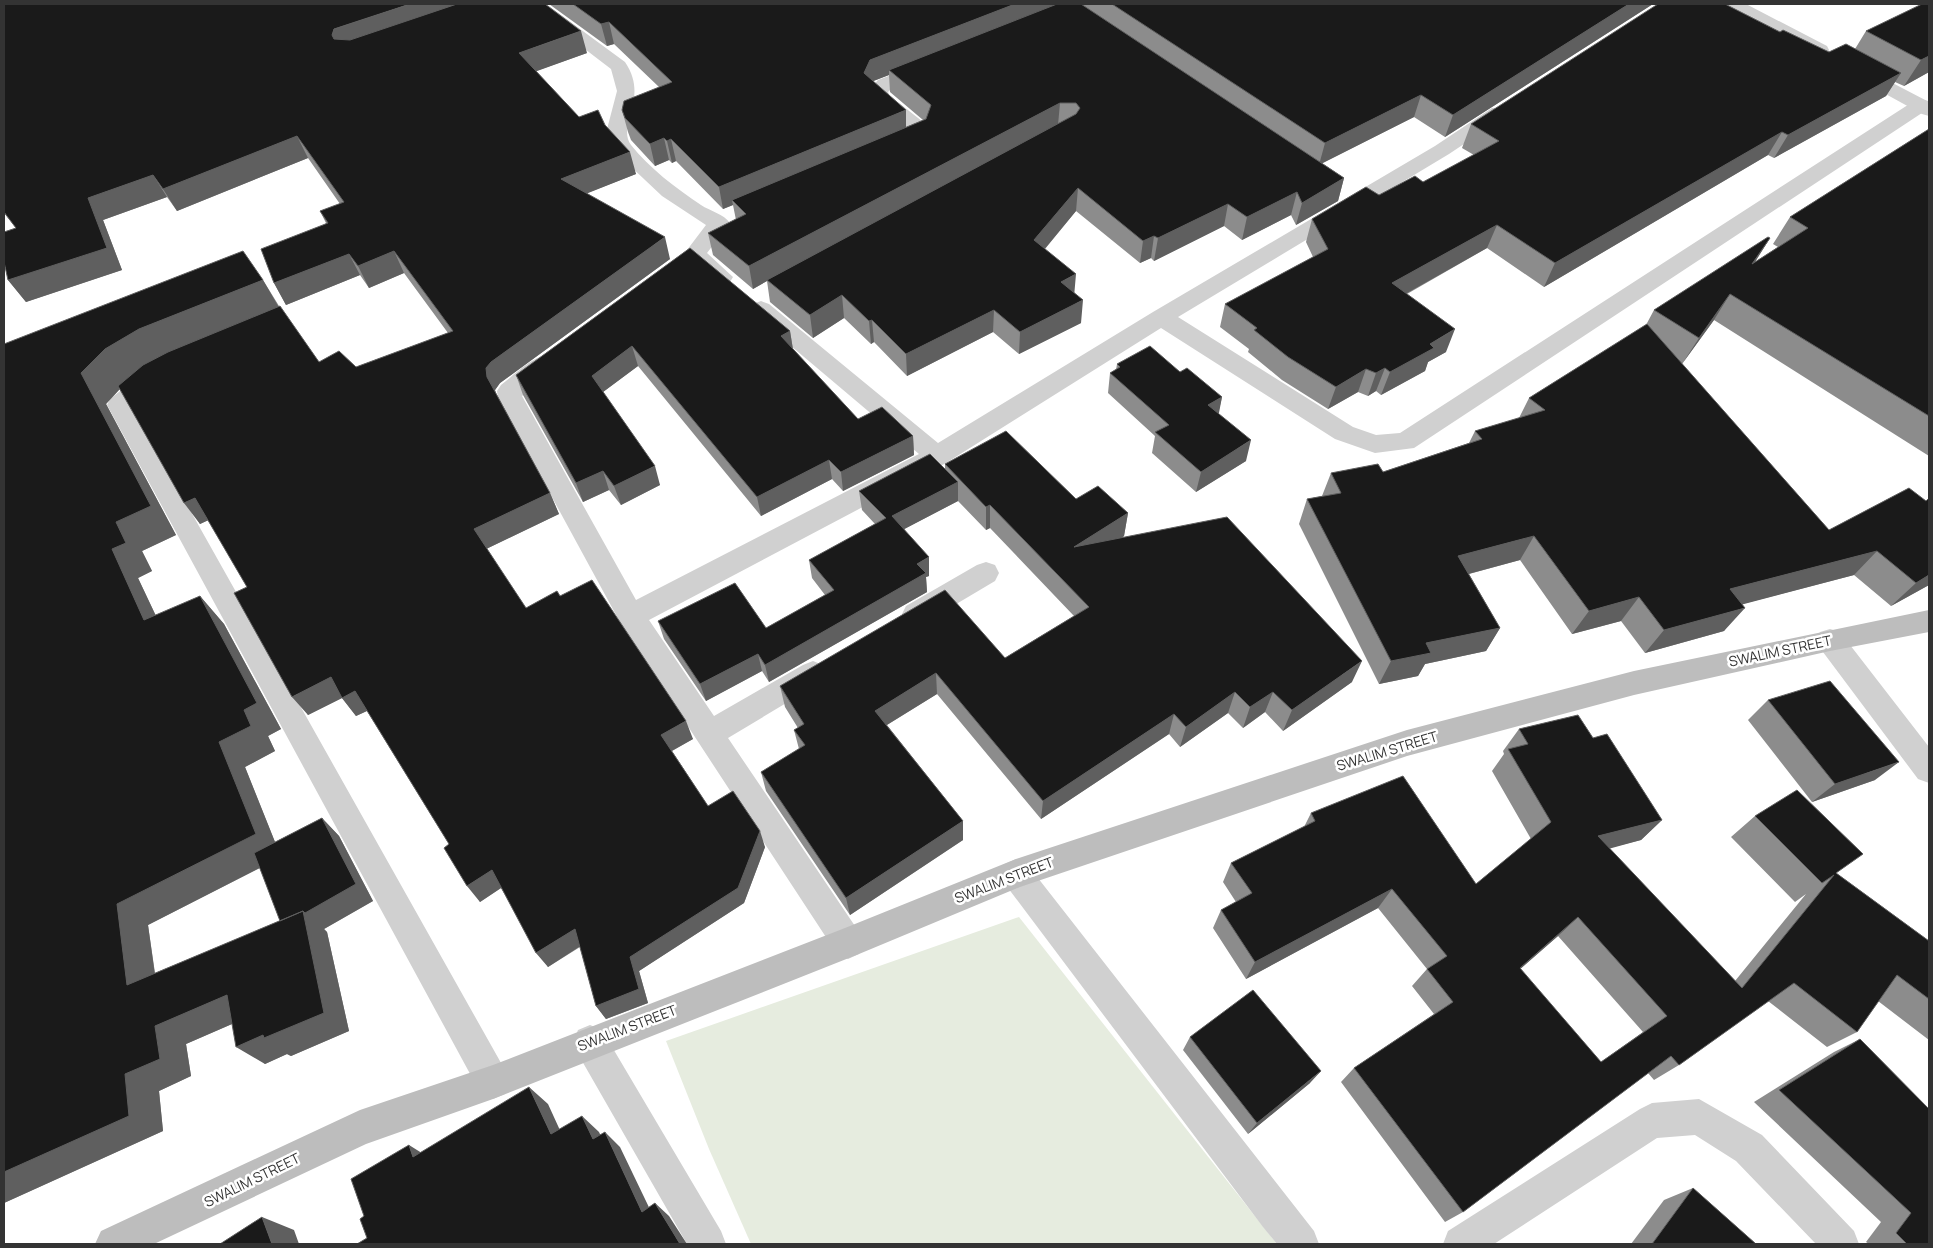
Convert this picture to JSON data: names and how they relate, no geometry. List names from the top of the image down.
{
  "streets": {
    "main road": ["SWALIM STREET"]
  }
}
